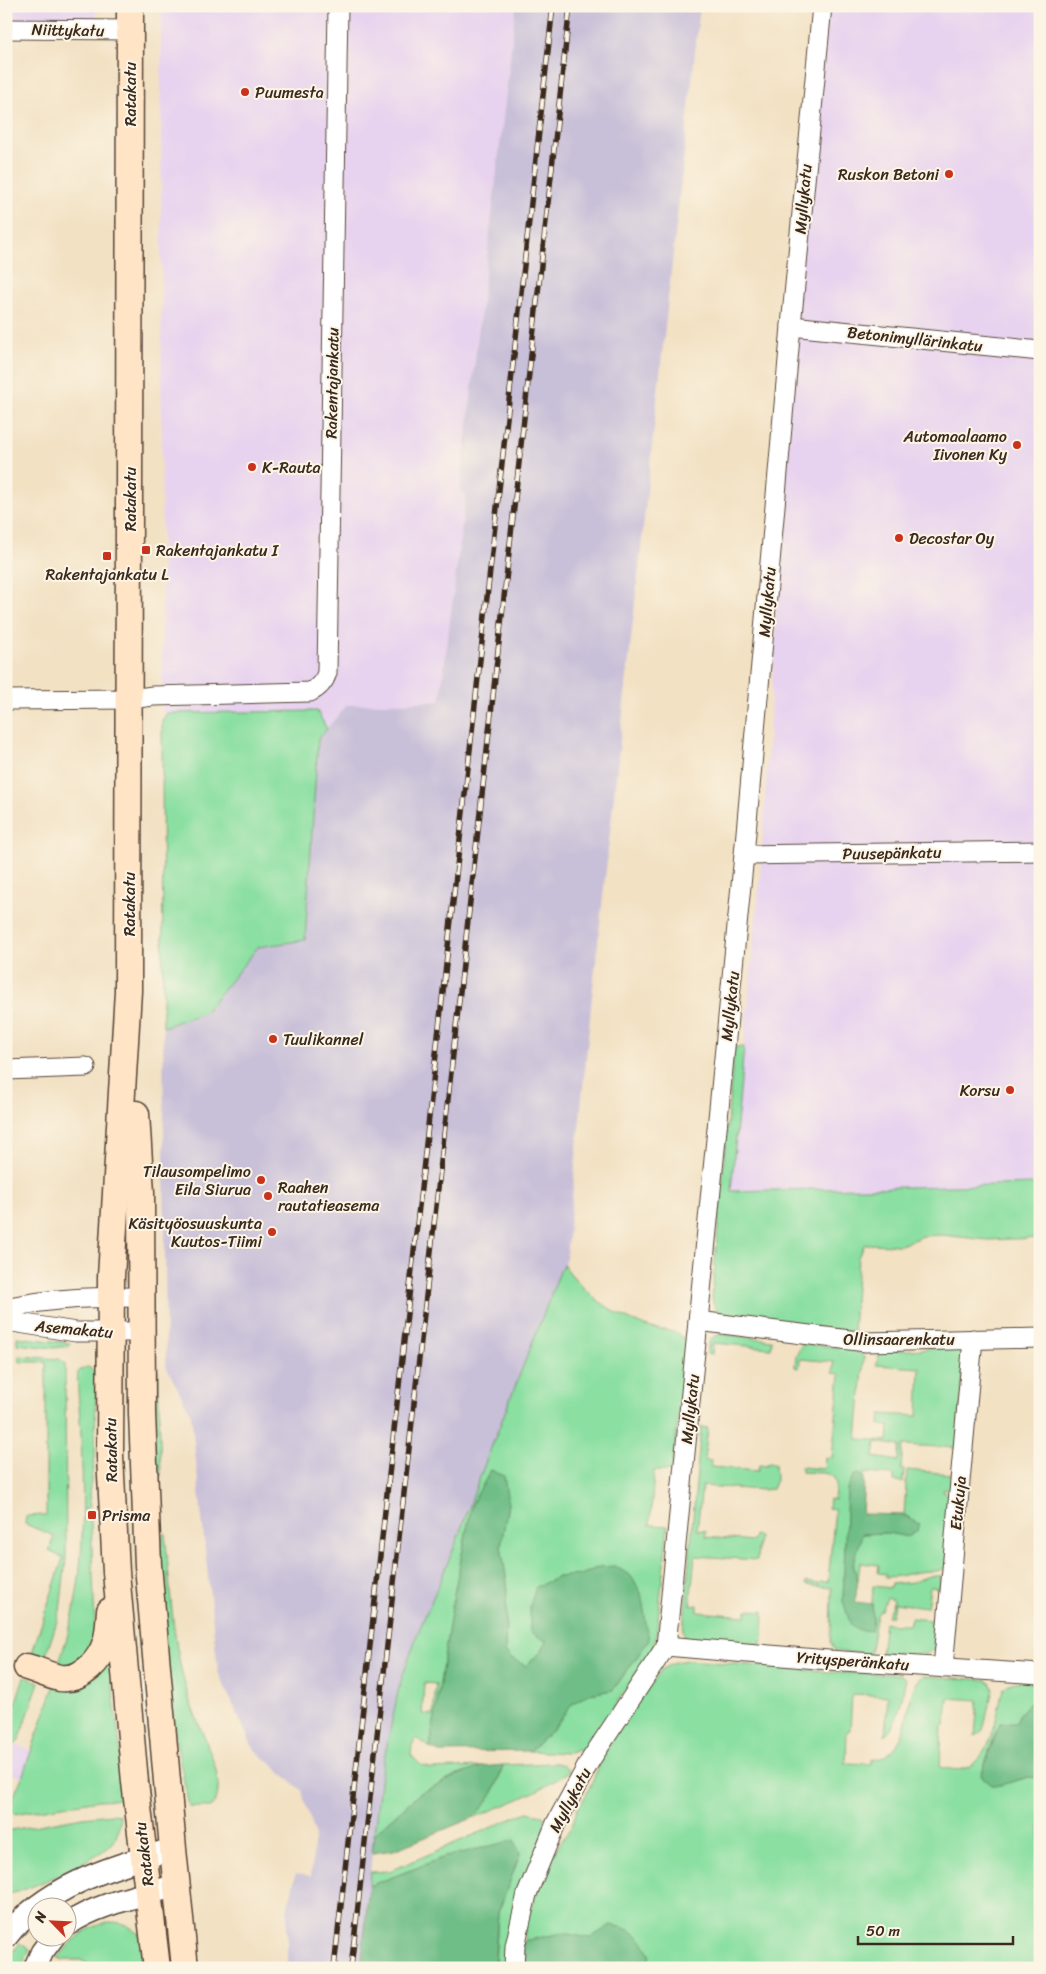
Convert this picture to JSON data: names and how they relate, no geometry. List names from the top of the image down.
{
  "streets": {
    "main road": ["Ratakatu"],
    "street": [
      "Niittykatu",
      "Myllykatu",
      "Betonimyllärinkatu",
      "Rakentajankatu",
      "Puusepänkatu",
      "Asemakatu",
      "Ollinsaarenkatu",
      "Etukuja",
      "Yritysperänkatu"
    ]
  },
  "crossings": [
    ["Niittykatu", "Ratakatu"],
    ["Ratakatu", "Rakentajankatu"],
    ["Ratakatu", "Asemakatu"],
    ["Myllykatu", "Betonimyllärinkatu"],
    ["Myllykatu", "Puusepänkatu"],
    ["Myllykatu", "Ollinsaarenkatu"],
    ["Myllykatu", "Yritysperänkatu"],
    ["Ollinsaarenkatu", "Etukuja"],
    ["Etukuja", "Yritysperänkatu"]
  ],
  "places": {
    "other": [
      "Puumesta",
      "Ruskon Betoni",
      "Automaalaamo Iivonen Ky",
      "K-Rauta",
      "Decostar Oy",
      "Tuulikannel",
      "Korsu",
      "Tilausompelimo Eila Siurua",
      "Raahen rautatieasema",
      "Käsityöosuuskunta Kuutos-Tiimi"
    ],
    "transit": ["Rakentajankatu I", "Rakentajankatu L", "Prisma"]
  },
  "scale_bar": "50 m",
  "north": "top left"
}
